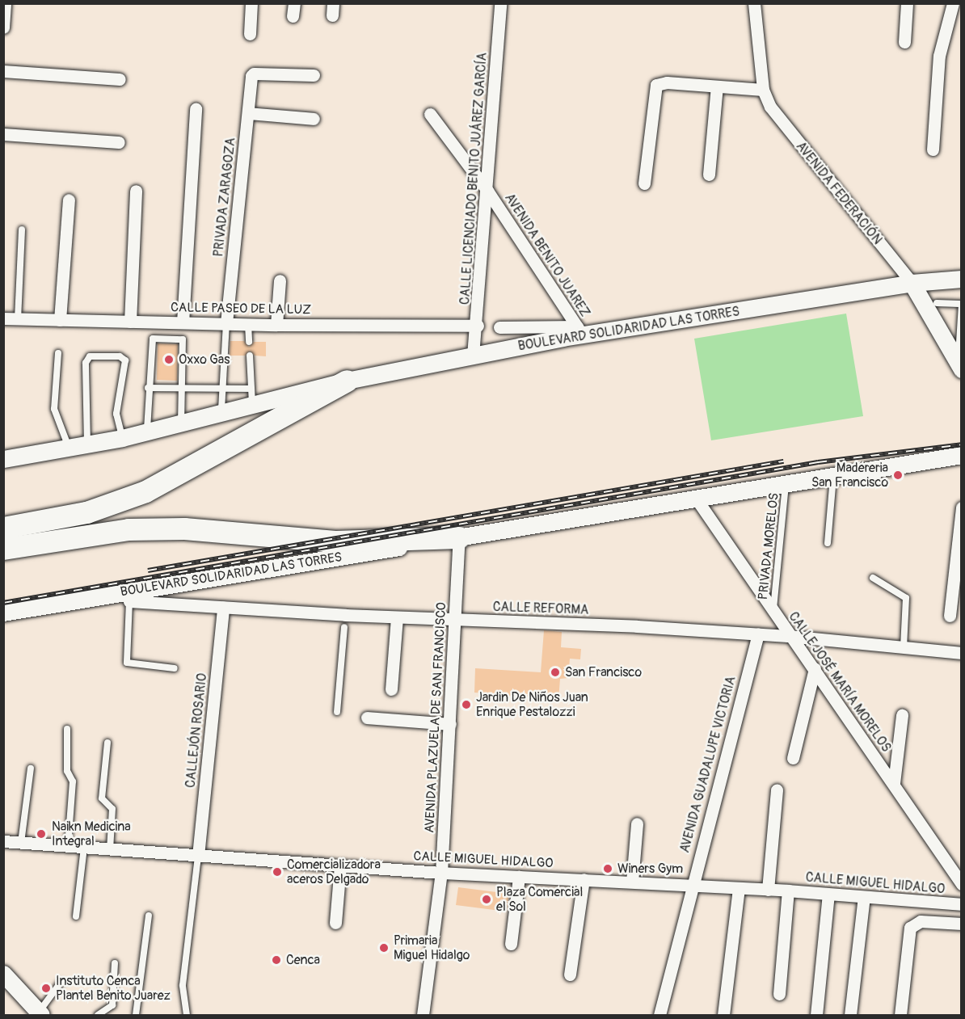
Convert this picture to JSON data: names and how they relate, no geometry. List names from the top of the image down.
{
  "streets": {
    "highway": ["BOULEVARD SOLIDARIDAD LAS TORRES"],
    "main road": ["AVENIDA FEDERACIÓN"],
    "street": [
      "CALLE LICENCIADO BENITO JUÁREZ GARCÍA",
      "PRIVADA ZARAGOZA",
      "AVENIDA BENITO JUAREZ",
      "CALLE PASEO DE LA LUZ",
      "CALLE REFORMA",
      "CALLE JOSÉ MARÍA MORELOS",
      "AVENIDA PLAZUELA DE SAN FRANCISCO",
      "CALLEJÓN ROSARIO",
      "AVENIDA GUADALUPE VICTORIA",
      "CALLE MIGUEL HIDALGO"
    ],
    "lane": ["PRIVADA MORELOS"]
  },
  "crossings": [
    ["CALLE LICENCIADO BENITO JUÁREZ GARCÍA", "AVENIDA BENITO JUAREZ"],
    ["CALLE LICENCIADO BENITO JUÁREZ GARCÍA", "CALLE PASEO DE LA LUZ"],
    ["CALLE LICENCIADO BENITO JUÁREZ GARCÍA", "BOULEVARD SOLIDARIDAD LAS TORRES"],
    ["AVENIDA FEDERACIÓN", "BOULEVARD SOLIDARIDAD LAS TORRES"],
    ["PRIVADA ZARAGOZA", "CALLE PASEO DE LA LUZ"],
    ["AVENIDA BENITO JUAREZ", "BOULEVARD SOLIDARIDAD LAS TORRES"],
    ["BOULEVARD SOLIDARIDAD LAS TORRES", "PRIVADA MORELOS"],
    ["BOULEVARD SOLIDARIDAD LAS TORRES", "CALLE REFORMA"],
    ["BOULEVARD SOLIDARIDAD LAS TORRES", "CALLE JOSÉ MARÍA MORELOS"],
    ["BOULEVARD SOLIDARIDAD LAS TORRES", "AVENIDA PLAZUELA DE SAN FRANCISCO"],
    ["PRIVADA MORELOS", "CALLE JOSÉ MARÍA MORELOS"],
    ["CALLE REFORMA", "CALLE JOSÉ MARÍA MORELOS"],
    ["CALLE REFORMA", "AVENIDA PLAZUELA DE SAN FRANCISCO"],
    ["CALLE REFORMA", "CALLEJÓN ROSARIO"],
    ["CALLE REFORMA", "AVENIDA GUADALUPE VICTORIA"],
    ["AVENIDA PLAZUELA DE SAN FRANCISCO", "CALLE MIGUEL HIDALGO"],
    ["CALLEJÓN ROSARIO", "CALLE MIGUEL HIDALGO"],
    ["AVENIDA GUADALUPE VICTORIA", "CALLE MIGUEL HIDALGO"]
  ],
  "places": [
    "Oxxo Gas",
    "Madereria San Francisco",
    "San Francisco",
    "Jardin De Niños Juan Enrique Pestalozzi",
    "Naikn Medicina Integral",
    "Winers Gym",
    "Comercializadora aceros Delgado",
    "Plaza Comercial el Sol",
    "Primaria Miguel Hidalgo",
    "Cenca",
    "Instituto Cenca Plantel Benito Juarez"
  ]
}
